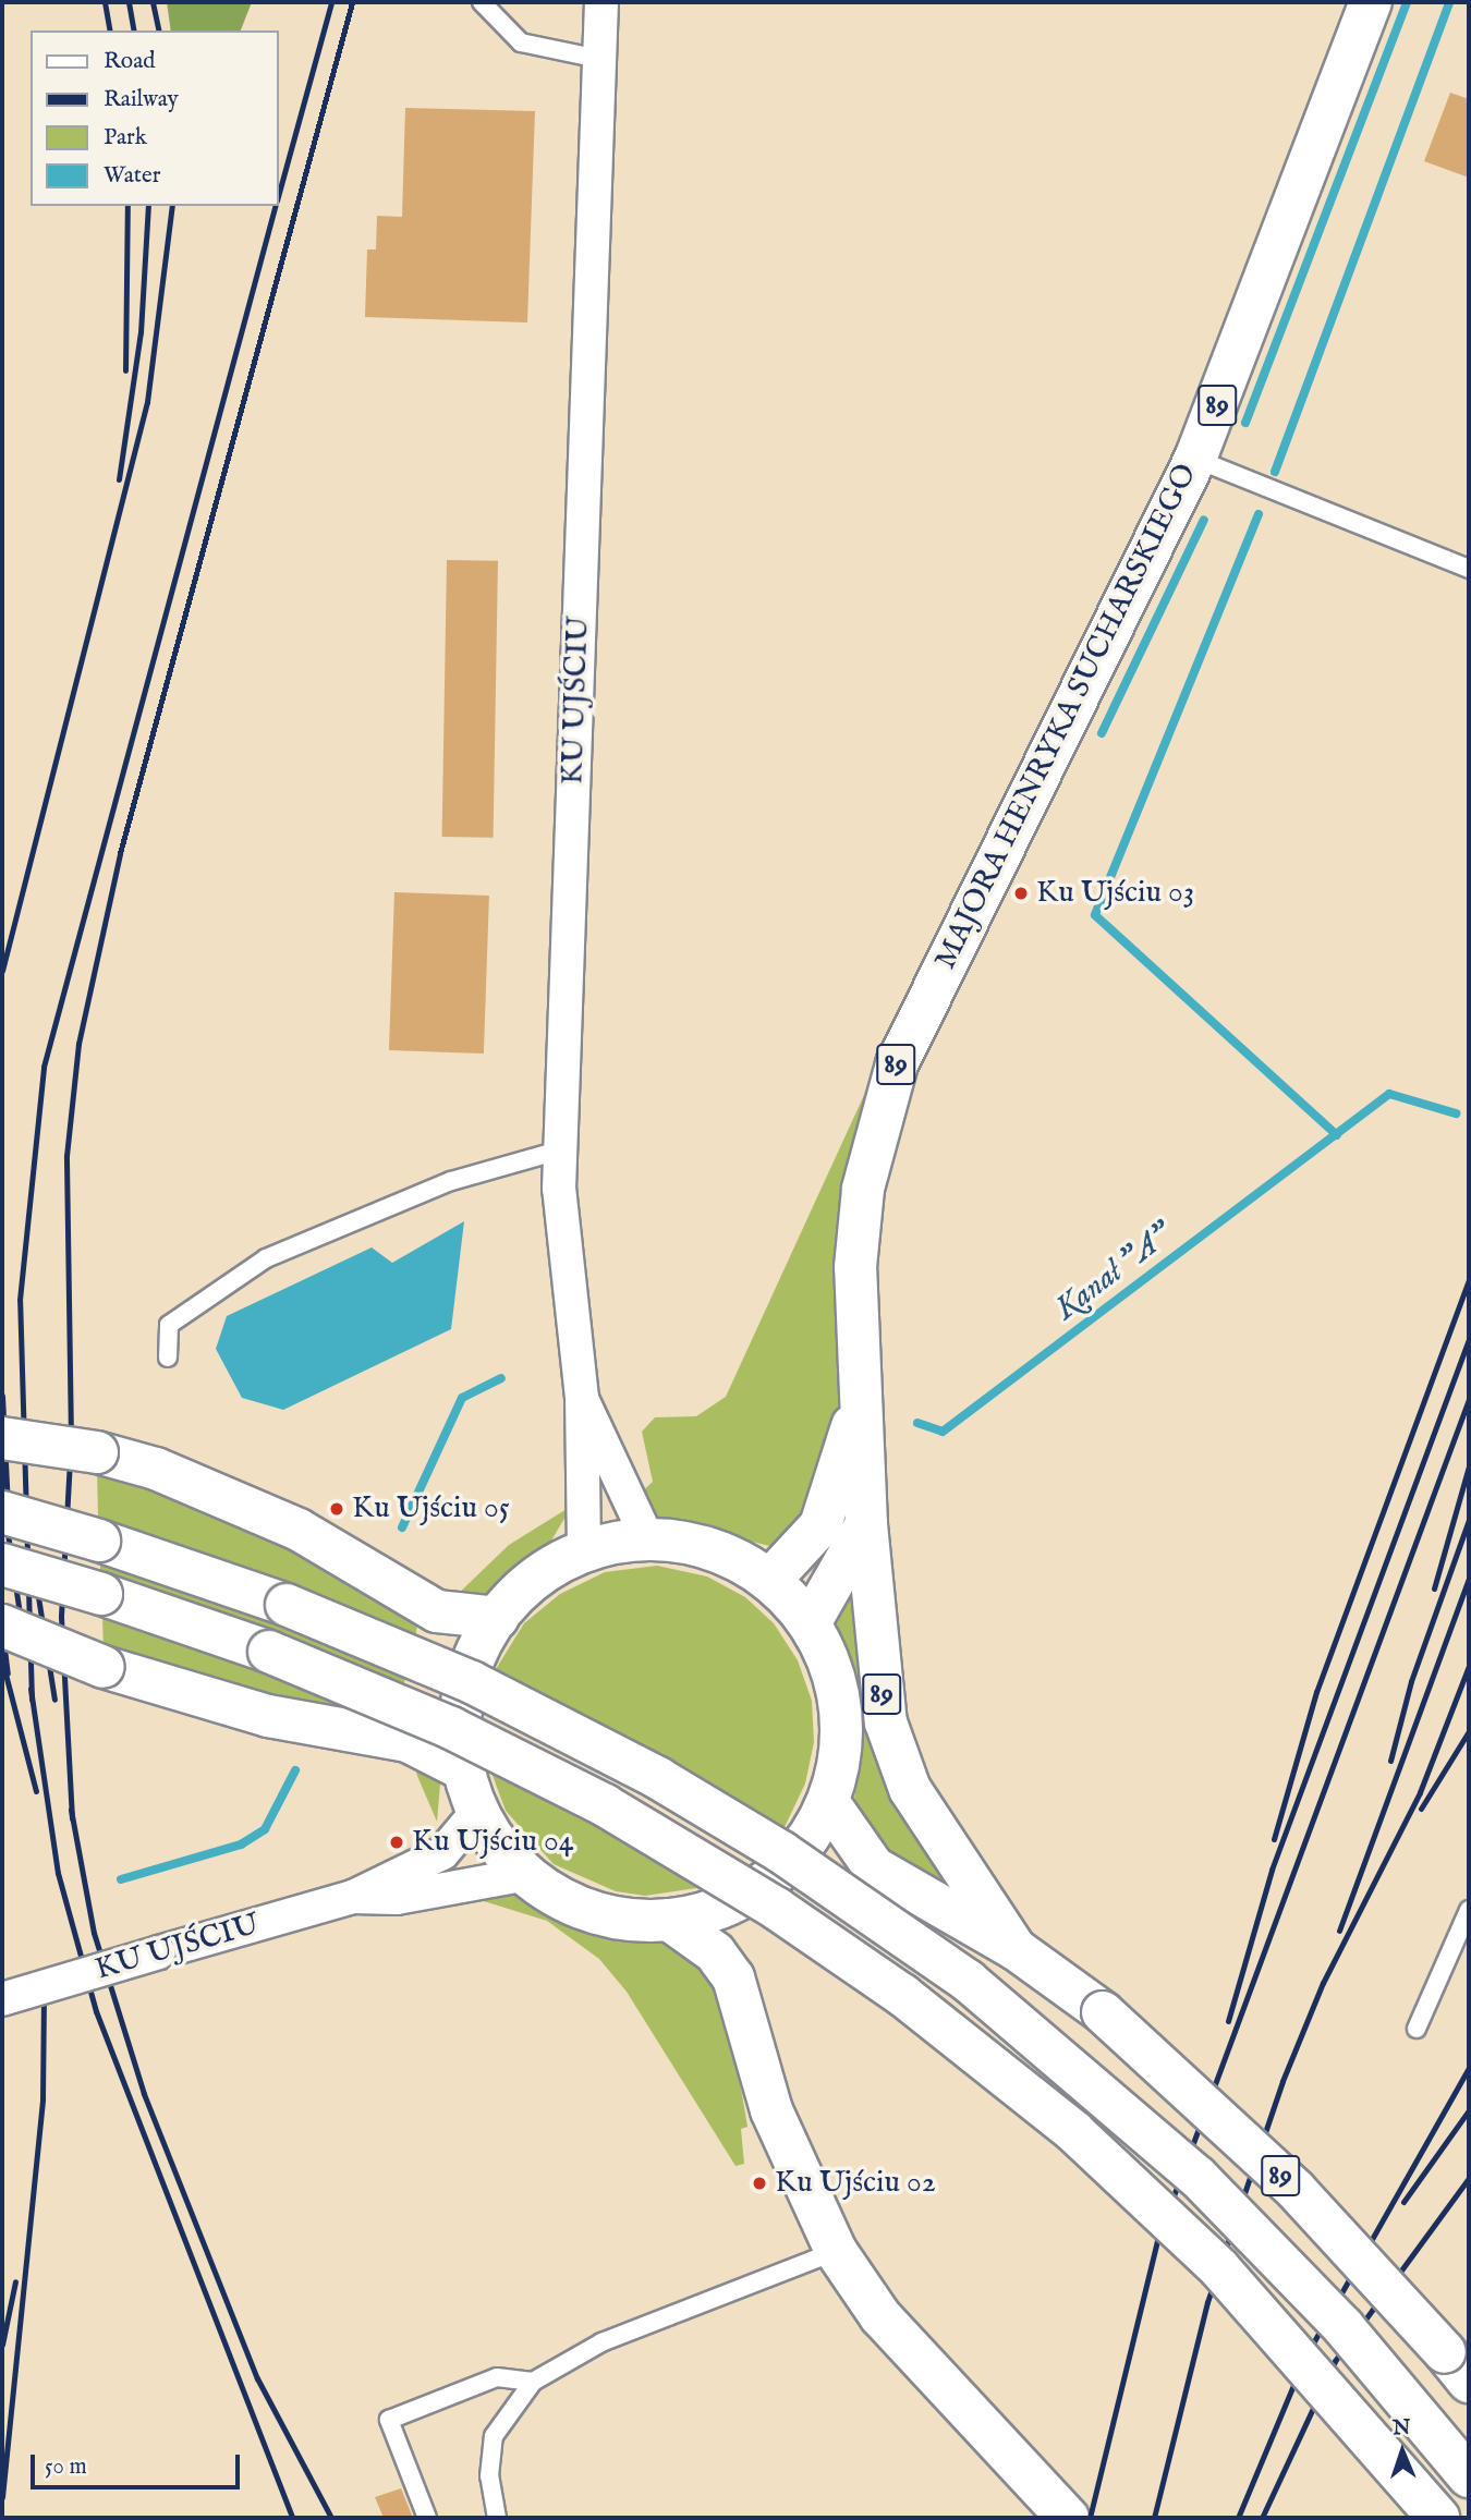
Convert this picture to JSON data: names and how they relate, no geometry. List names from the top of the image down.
{
  "streets": {
    "highway": ["89", "MAJORA HENRYKA SUCHARSKIEGO"],
    "street": ["KU UJŚCIU"]
  },
  "crossings": [
    ["89", "MAJORA HENRYKA SUCHARSKIEGO"]
  ],
  "water": ["Kanał \"A\""],
  "places": [
    "Ku Ujściu 03",
    "Ku Ujściu 05",
    "Ku Ujściu 04",
    "Ku Ujściu 02"
  ],
  "legend": [
    "Road",
    "Railway",
    "Park",
    "Water"
  ],
  "scale_bar": "50 m",
  "north": "top"
}
